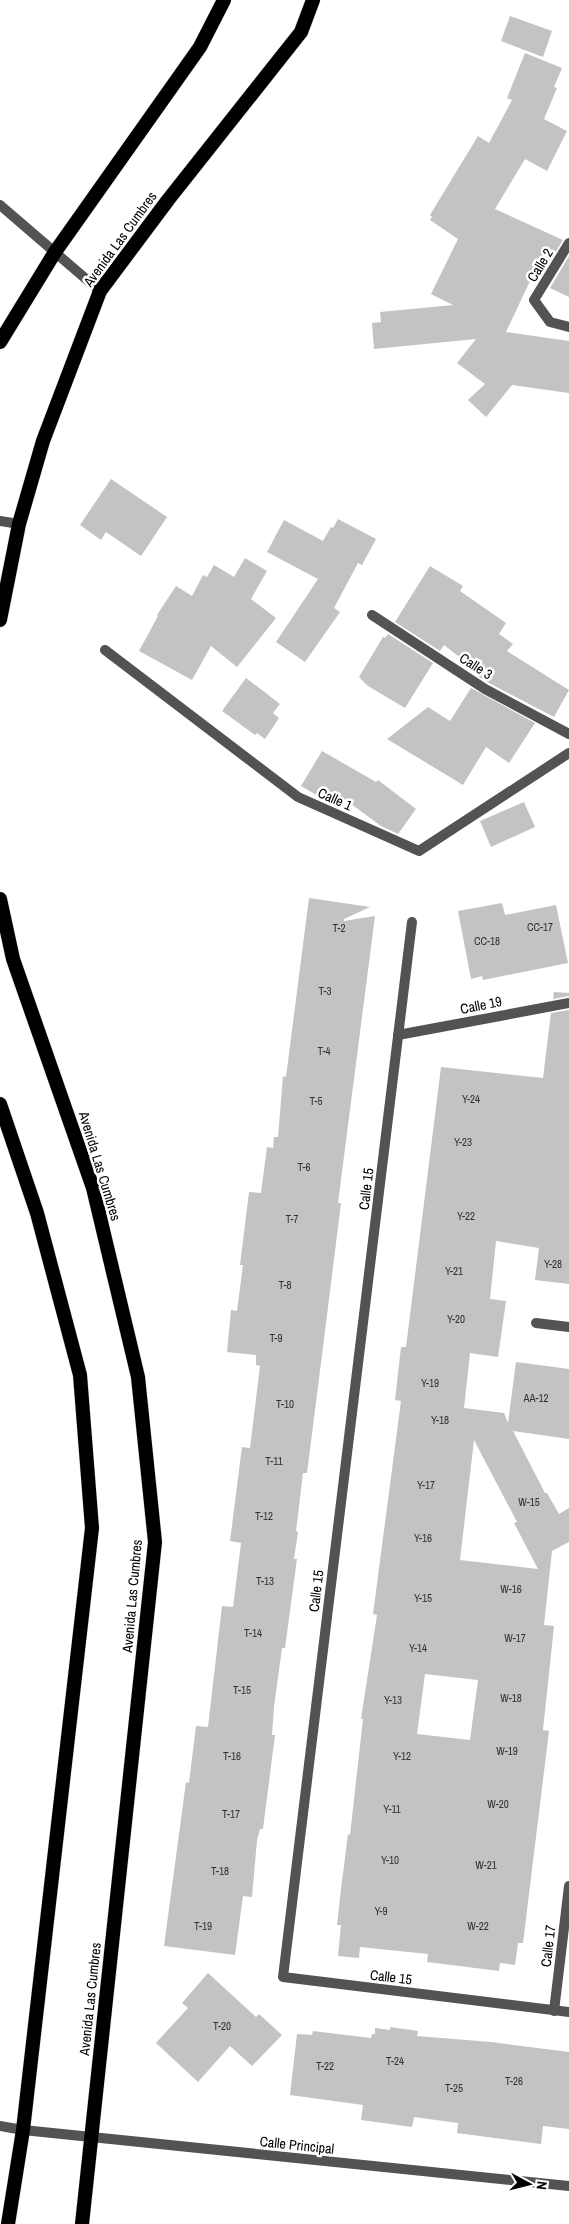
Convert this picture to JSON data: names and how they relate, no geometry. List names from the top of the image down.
{
  "streets": {
    "highway": ["Avenida Las Cumbres"],
    "street": [
      "Calle 2",
      "Calle 3",
      "Calle 1",
      "Calle 19",
      "Calle 15",
      "Calle 17",
      "Calle Principal"
    ]
  },
  "crossings": [
    ["Avenida Las Cumbres", "Calle Principal"],
    ["Calle 19", "Calle 15"],
    ["Calle 15", "Calle 17"]
  ],
  "house_numbers": [
    "CC-17",
    "T-2",
    "CC-18",
    "T-3",
    "T-4",
    "Y-24",
    "T-5",
    "Y-23",
    "T-6",
    "Y-22",
    "T-7",
    "Y-28",
    "Y-21",
    "T-8",
    "Y-20",
    "T-9",
    "Y-19",
    "AA-12",
    "T-10",
    "Y-18",
    "T-11",
    "Y-17",
    "W-15",
    "T-12",
    "Y-16",
    "T-13",
    "W-16",
    "Y-15",
    "T-14",
    "W-17",
    "Y-14",
    "T-15",
    "W-18",
    "Y-13",
    "W-19",
    "T-16",
    "Y-12",
    "W-20",
    "Y-11",
    "T-17",
    "Y-10",
    "W-21",
    "T-18",
    "Y-9",
    "T-19",
    "W-22",
    "T-20",
    "T-24",
    "T-22",
    "T-26",
    "T-25"
  ],
  "north": "right"
}
